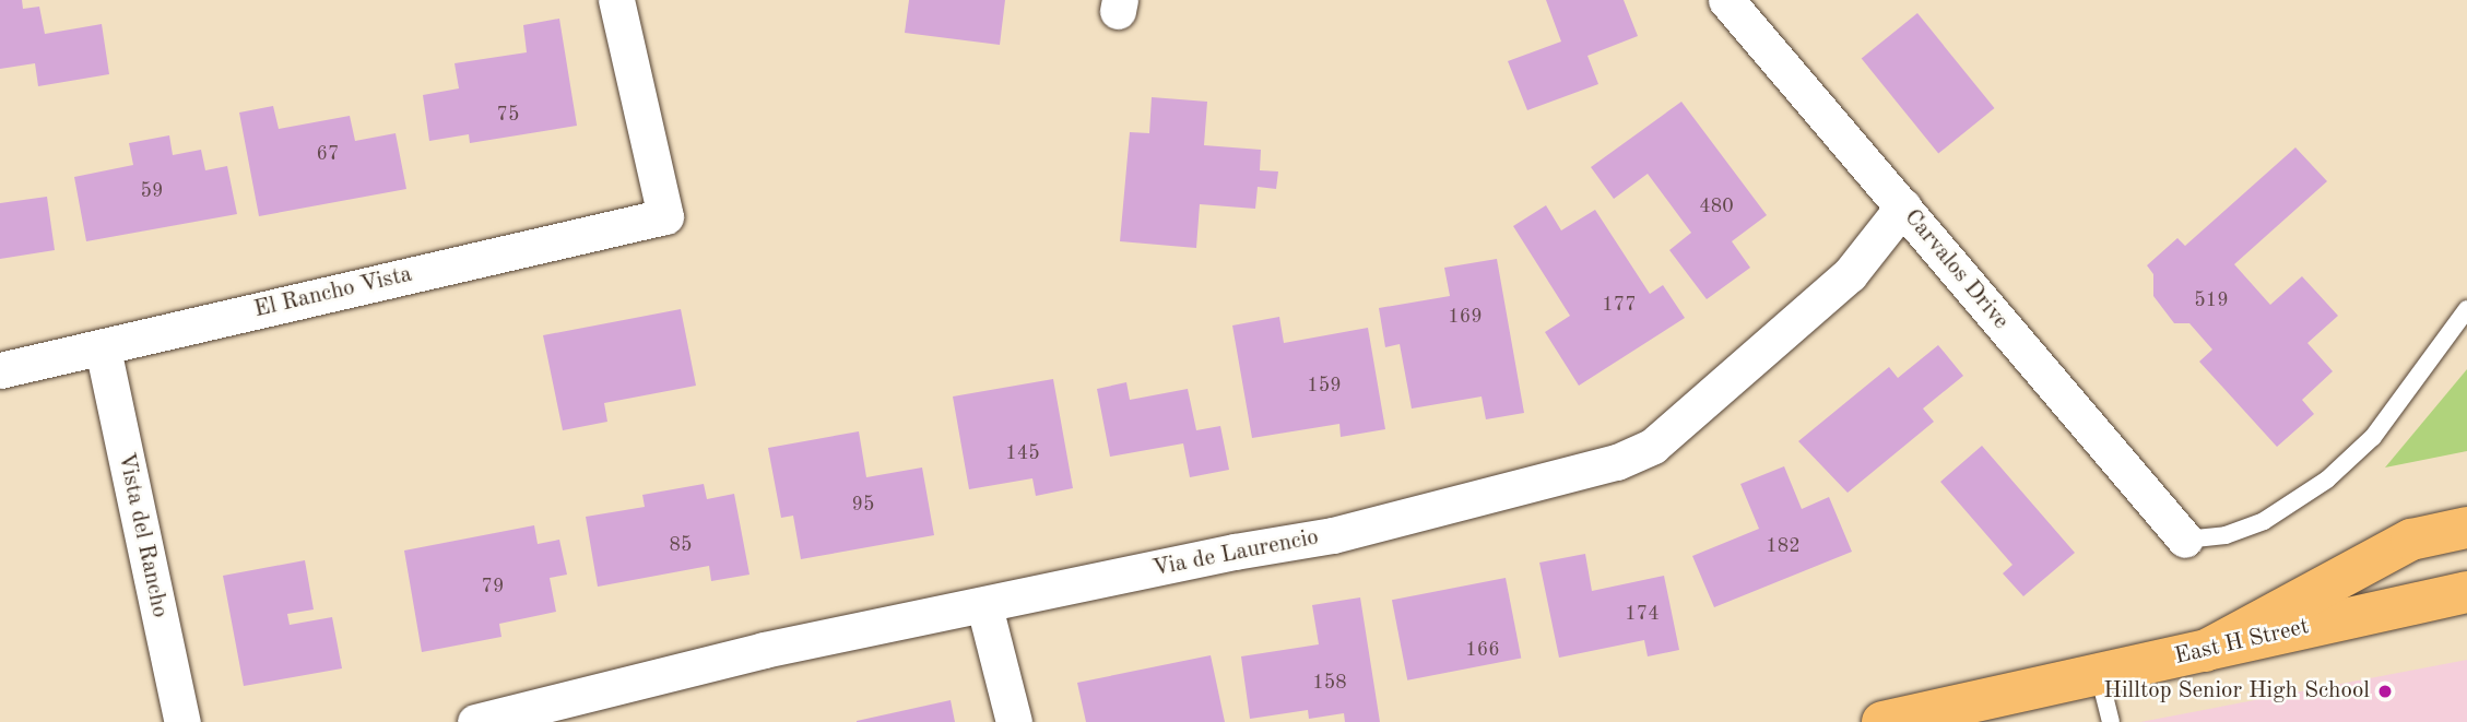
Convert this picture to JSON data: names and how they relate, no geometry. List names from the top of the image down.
{
  "streets": {
    "main road": ["East H Street"],
    "street": [
      "Carvalos Drive",
      "El Rancho Vista",
      "Vista del Rancho",
      "Via de Laurencio"
    ]
  },
  "crossings": [
    ["Carvalos Drive", "Via de Laurencio"],
    ["El Rancho Vista", "Vista del Rancho"]
  ],
  "places": ["Hilltop Senior High School"],
  "house_numbers": [
    "75",
    "67",
    "59",
    "480",
    "519",
    "177",
    "169",
    "159",
    "145",
    "95",
    "85",
    "182",
    "79",
    "174",
    "166",
    "158"
  ]
}
